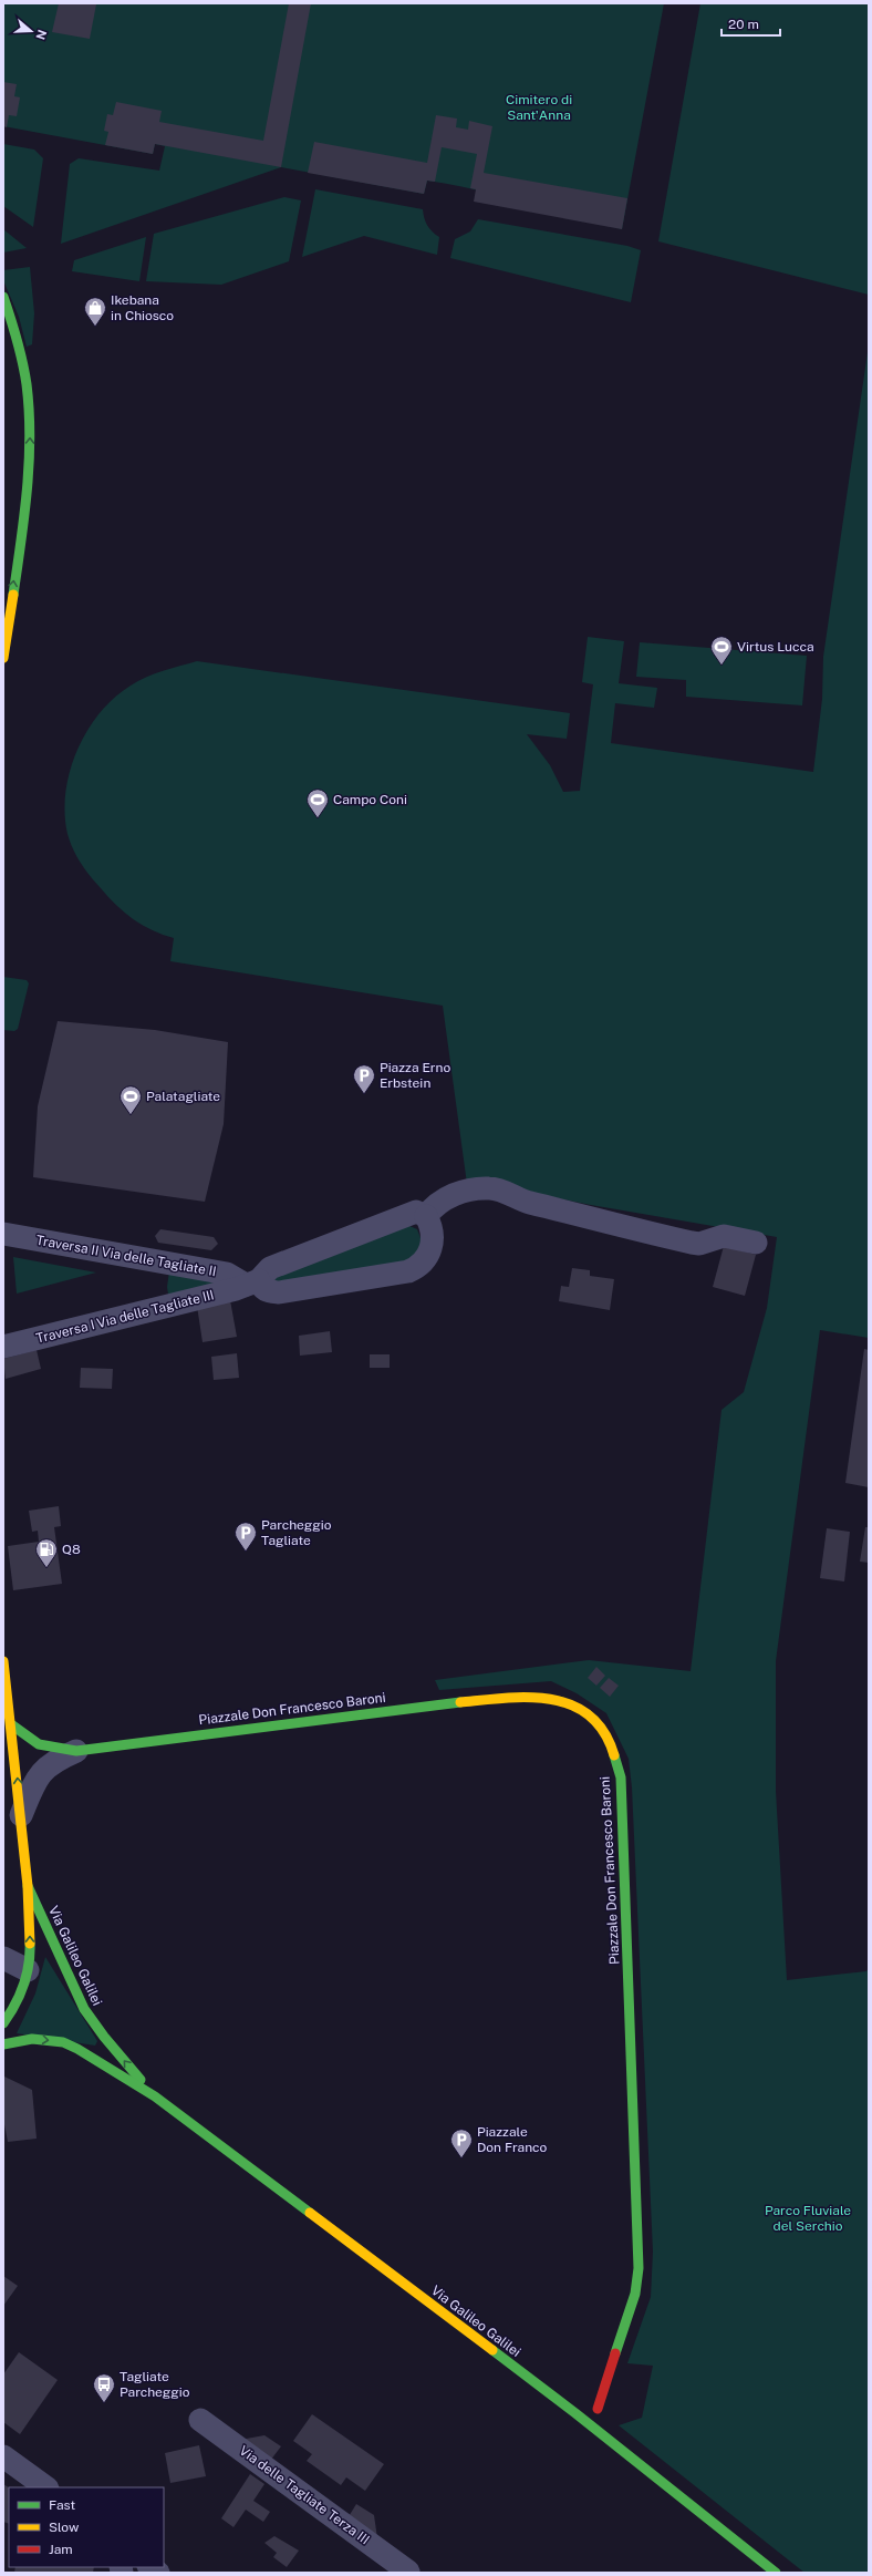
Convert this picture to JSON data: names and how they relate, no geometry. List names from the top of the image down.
{
  "streets": {
    "main road": ["Piazzale Don Francesco Baroni", "Via Galileo Galilei"],
    "street": ["Traversa II Via delle Tagliate II", "Traversa I Via delle Tagliate III", "Via delle Tagliate Terza III"]
  },
  "crossings": [
    ["Traversa II Via delle Tagliate II", "Traversa I Via delle Tagliate III"]
  ],
  "parks": ["Cimitero di Sant'Anna", "Parco Fluviale del Serchio"],
  "places": {
    "shop": ["Ikebana in Chiosco"],
    "sports": ["Virtus Lucca", "Campo Coni", "Palatagliate"],
    "parking": ["Piazza Erno Erbstein", "Parcheggio Tagliate", "Piazzale Don Franco"],
    "fuel station": ["Q8"],
    "bus stop": ["Tagliate Parcheggio"]
  },
  "legend": ["Fast", "Slow", "Jam"],
  "scale_bar": "20 m",
  "north": "right"
}
